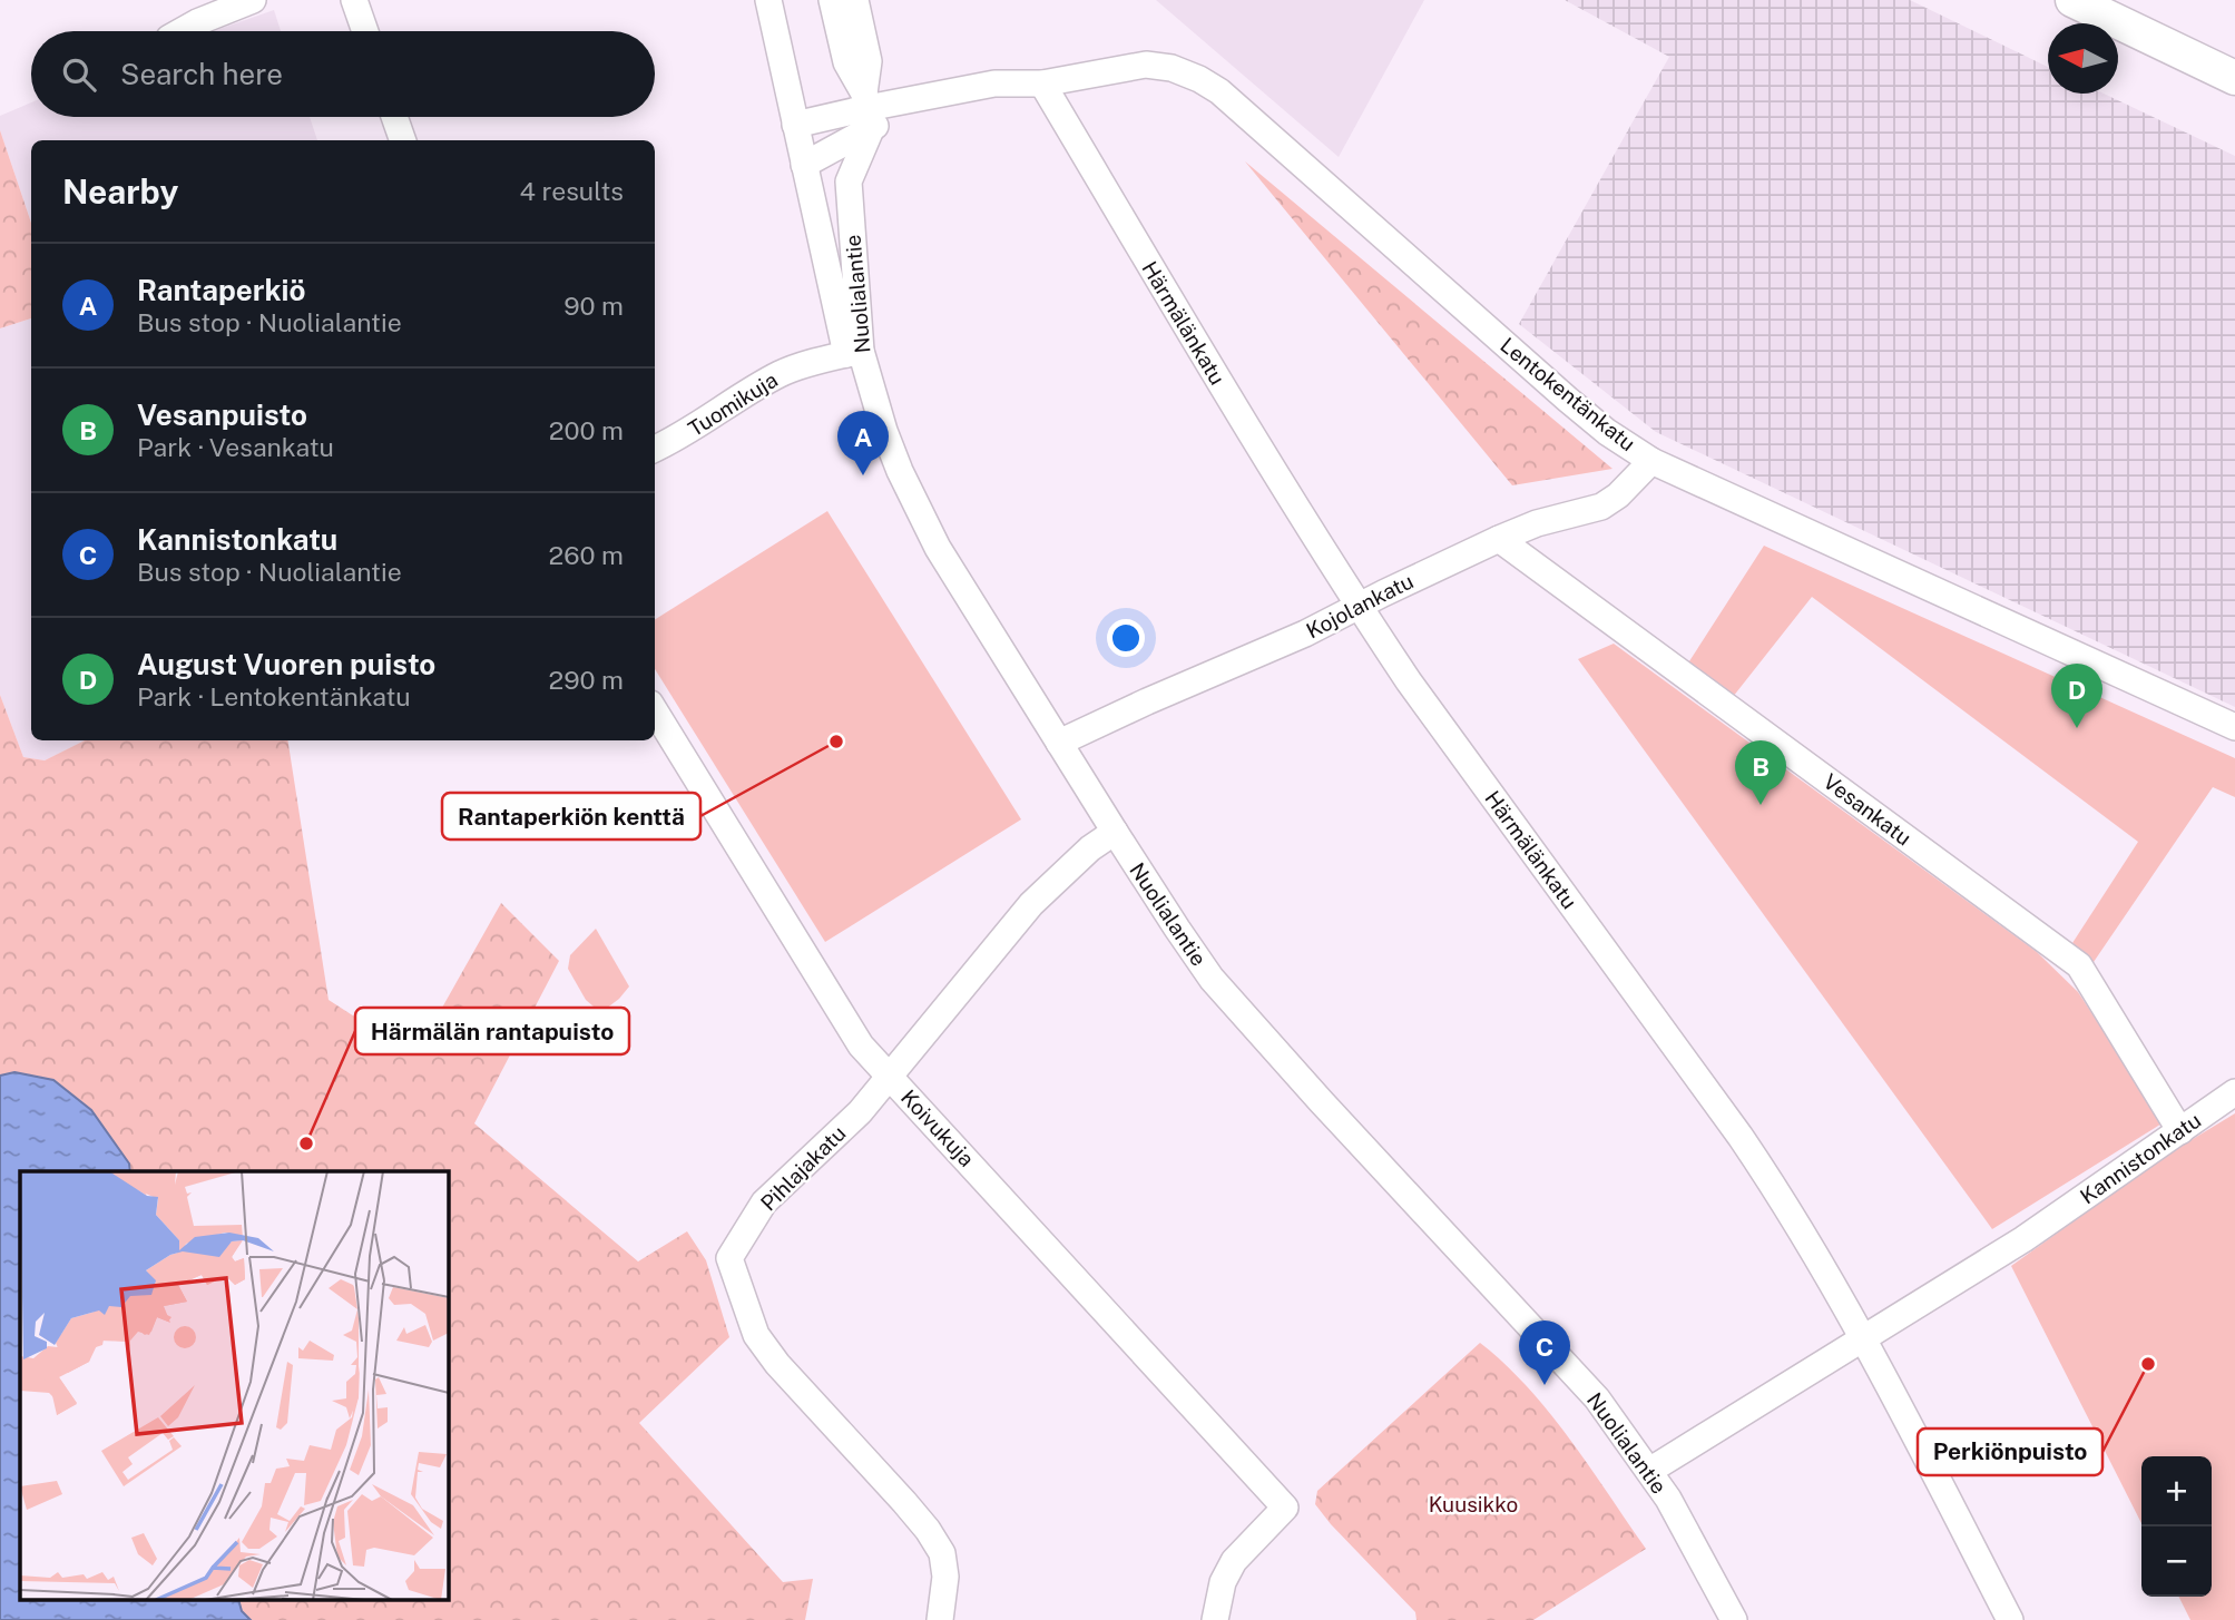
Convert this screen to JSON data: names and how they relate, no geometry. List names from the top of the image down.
{
  "streets": {
    "street": [
      "Nuolialantie",
      "Härmälänkatu",
      "Lentokentänkatu",
      "Tuomikuja",
      "Kojolankatu",
      "Vesankatu",
      "Koivukuja",
      "Kannistonkatu",
      "Pihlajakatu"
    ]
  },
  "crossings": [
    ["Nuolialantie", "Lentokentänkatu"],
    ["Nuolialantie", "Tuomikuja"],
    ["Nuolialantie", "Kojolankatu"],
    ["Nuolialantie", "Kannistonkatu"],
    ["Nuolialantie", "Pihlajakatu"],
    ["Härmälänkatu", "Lentokentänkatu"],
    ["Härmälänkatu", "Kojolankatu"],
    ["Härmälänkatu", "Kannistonkatu"],
    ["Lentokentänkatu", "Kojolankatu"],
    ["Kojolankatu", "Vesankatu"],
    ["Vesankatu", "Kannistonkatu"],
    ["Koivukuja", "Pihlajakatu"]
  ],
  "parks": ["Kuusikko"],
  "places": ["Rantaperkiön kenttä", "Härmälän rantapuisto", "Perkiönpuisto"],
  "north": "left",
  "page": {
    "search": "Search here",
    "heading": ["Nearby", "4 results"],
    "list": [
      {
        "mark": "A",
        "name": "Rantaperkiö",
        "note": "Bus stop · Nuolialantie",
        "value": "90 m"
      },
      {
        "mark": "B",
        "name": "Vesanpuisto",
        "note": "Park · Vesankatu",
        "value": "200 m"
      },
      {
        "mark": "C",
        "name": "Kannistonkatu",
        "note": "Bus stop · Nuolialantie",
        "value": "260 m"
      },
      {
        "mark": "D",
        "name": "August Vuoren puisto",
        "note": "Park · Lentokentänkatu",
        "value": "290 m"
      }
    ],
    "pins": [
      "A",
      "D",
      "B",
      "C"
    ],
    "map_buttons": ["+", "−"]
  }
}
